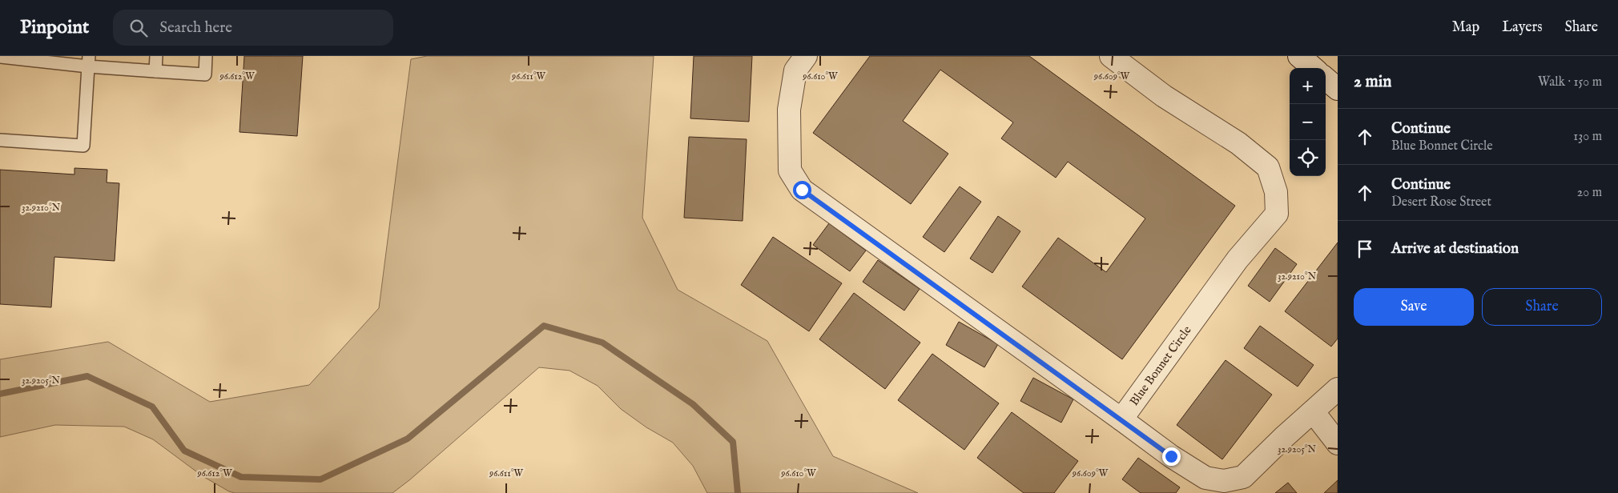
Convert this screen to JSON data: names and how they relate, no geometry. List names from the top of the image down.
{
  "streets": {
    "street": ["Blue Bonnet Circle"]
  },
  "page": {
    "header": "Pinpoint",
    "search": "Search here",
    "nav": ["Map", "Layers", "Share"],
    "heading": ["2 min", "Walk · 150 m"],
    "map_buttons": ["+", "−"],
    "list": [
      ["Continue", "Blue Bonnet Circle", "130 m"],
      ["Continue", "Desert Rose Street", "20 m"],
      "Arrive at destination"
    ],
    "buttons": ["Save", "Share"]
  },
  "coordinates": [
    "96.612°W",
    "96.611°W",
    "96.610°W",
    "96.609°W",
    "32.9210°N",
    "32.9205°N"
  ]
}
